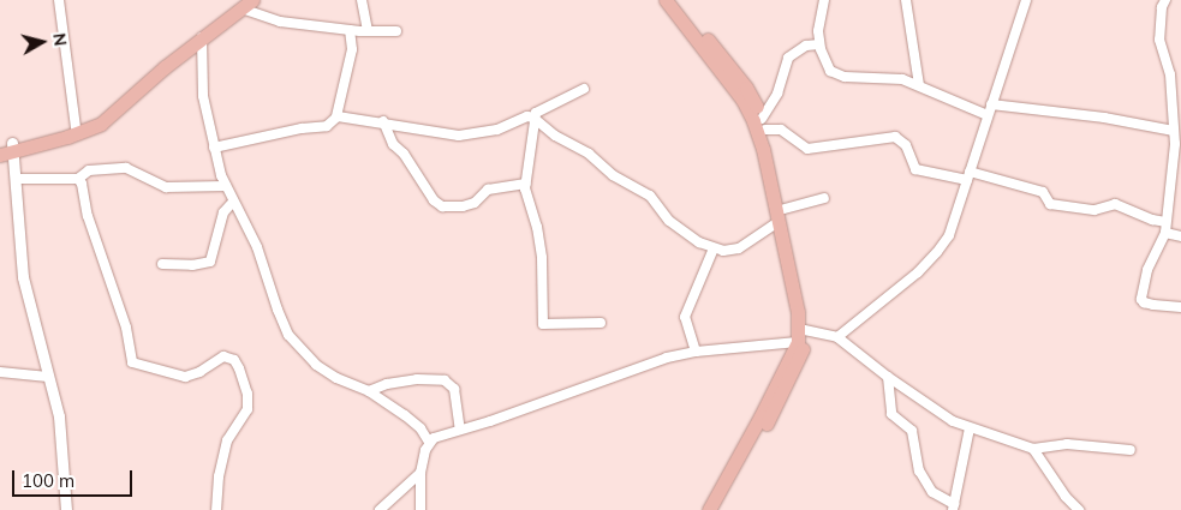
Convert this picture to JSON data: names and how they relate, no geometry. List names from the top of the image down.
{
  "scale_bar": "100 m",
  "north": "right"
}
